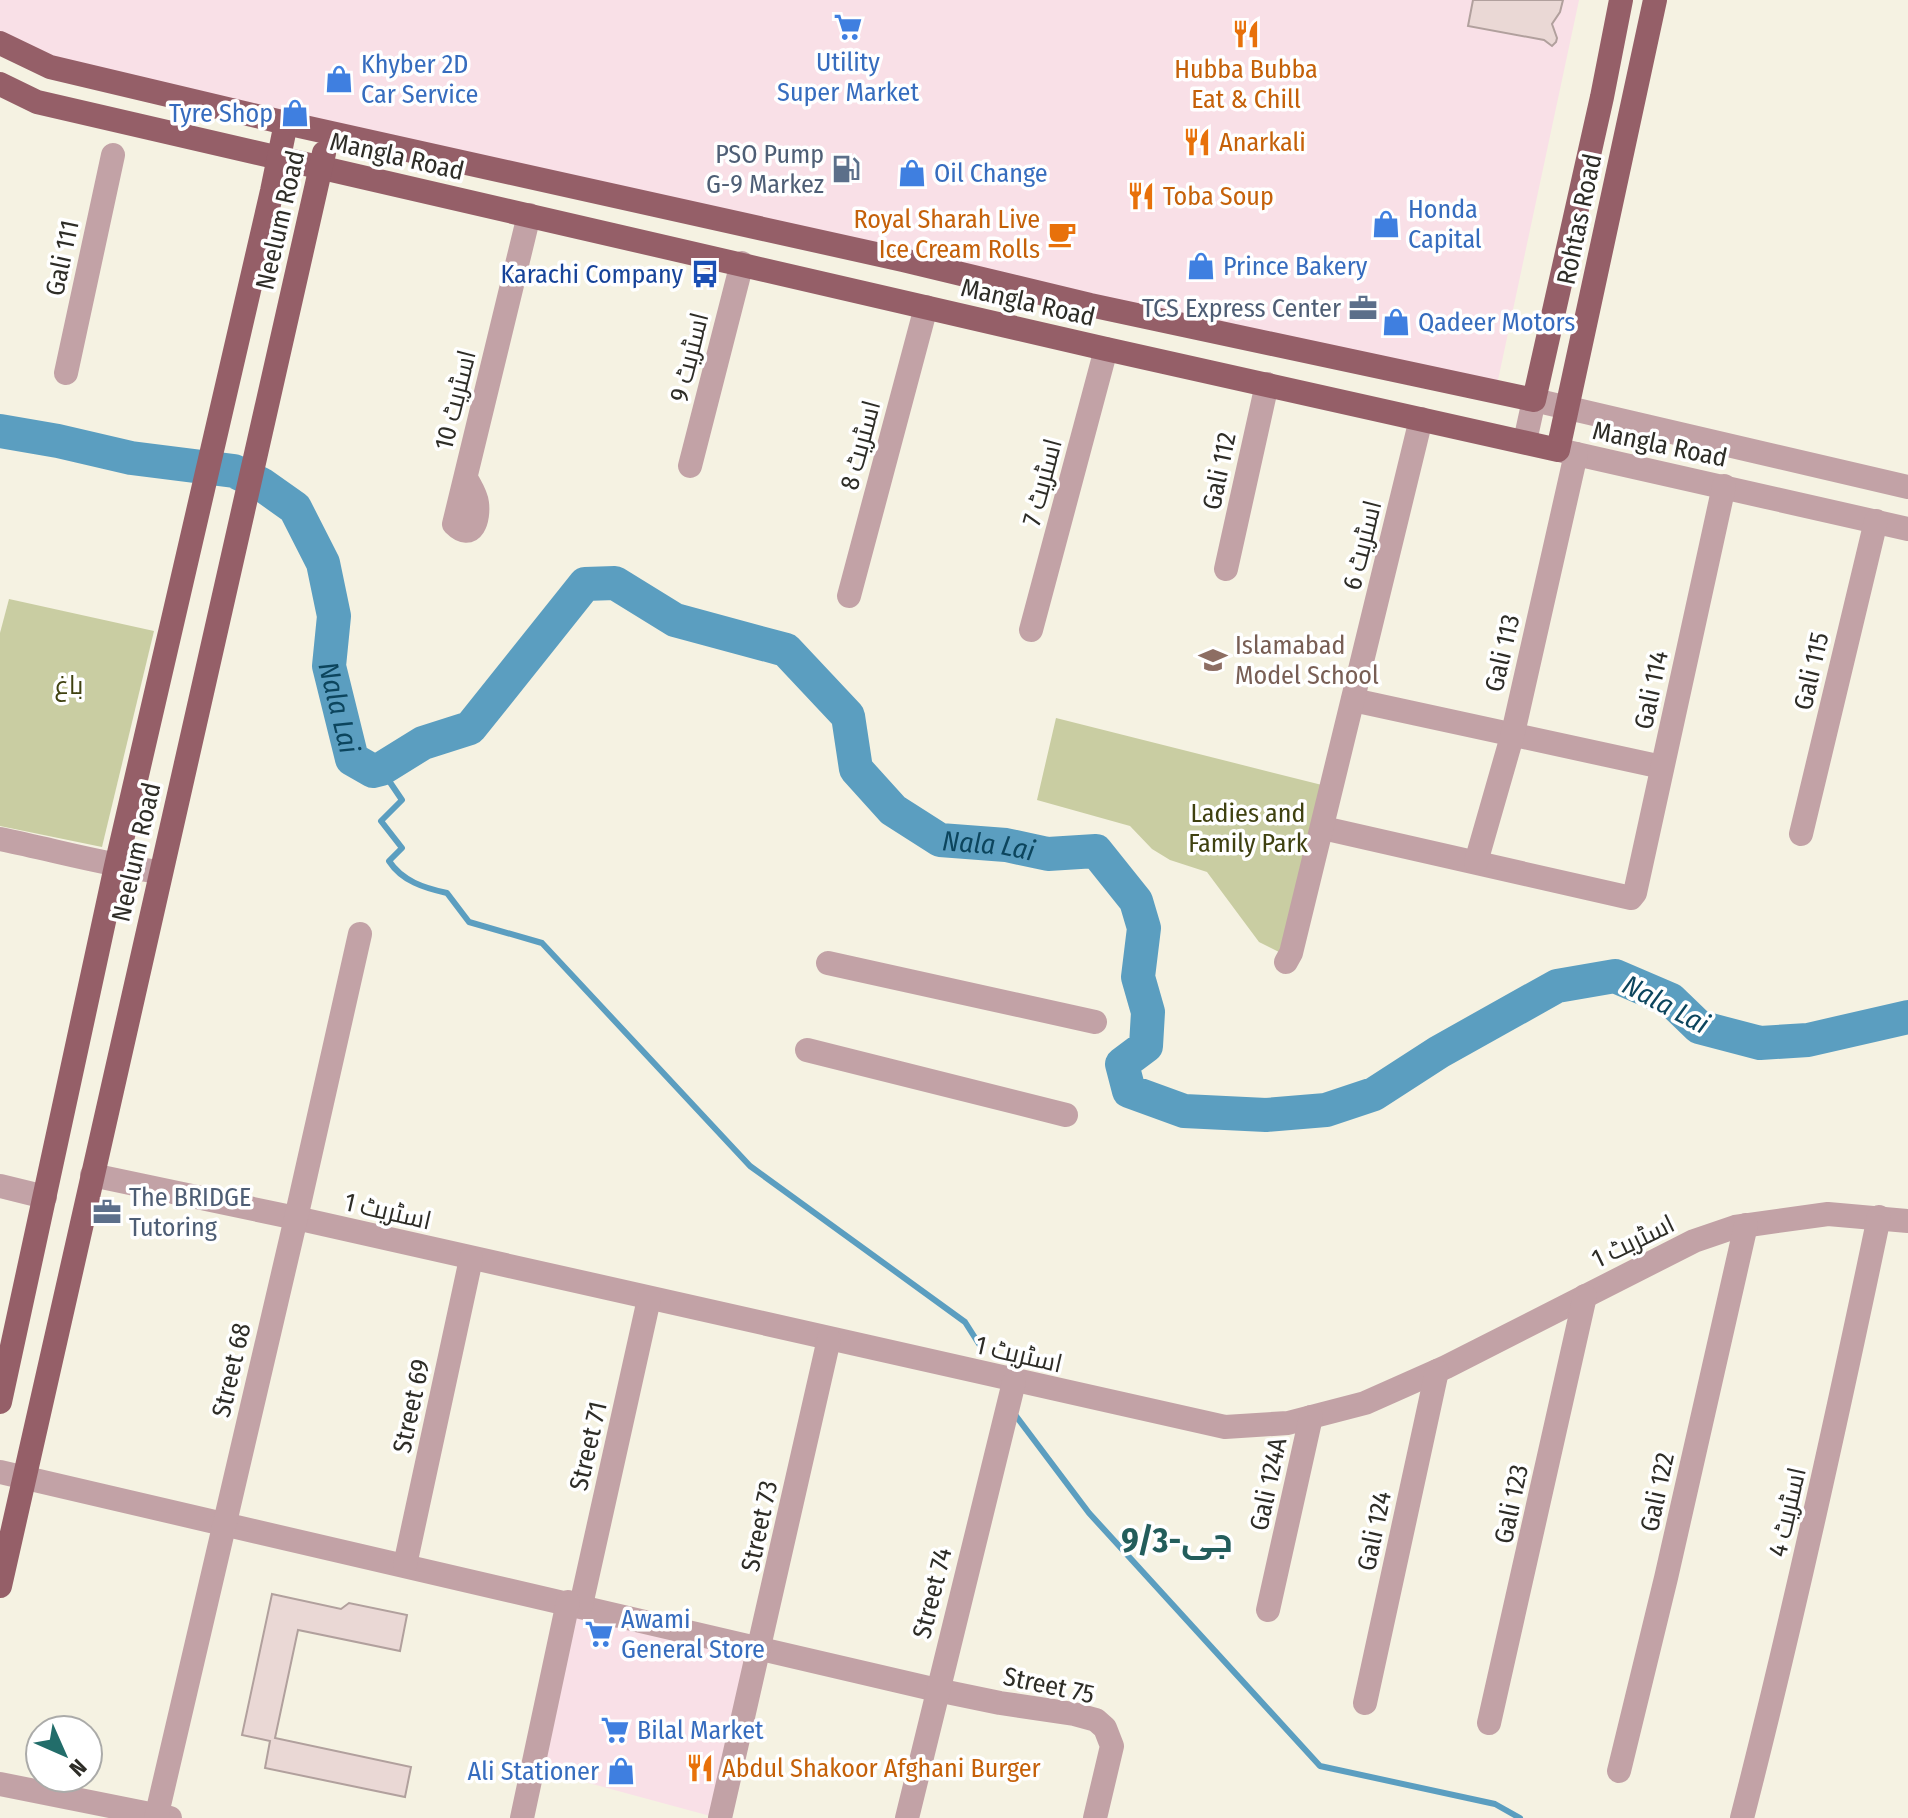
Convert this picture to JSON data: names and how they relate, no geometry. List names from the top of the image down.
{
  "streets": {
    "main road": ["Mangla Road", "Rohtas Road", "Neelum Road"],
    "street": [
      "Gali 111",
      "اسٹریٹ 9",
      "اسٹریٹ 10",
      "اسٹریٹ 8",
      "Gali 112",
      "اسٹریٹ 7",
      "اسٹریٹ 6",
      "Gali 113",
      "Gali 115",
      "Gali 114",
      "اسٹریٹ 1",
      "Street 68",
      "Street 69",
      "Street 71",
      "Gali 124A",
      "Gali 122",
      "Gali 123",
      "اسٹریٹ 4",
      "Street 73",
      "Gali 124",
      "Street 74",
      "Street 75"
    ]
  },
  "crossings": [
    ["Mangla Road", "Rohtas Road"],
    ["Mangla Road", "Neelum Road"],
    ["Mangla Road", "اسٹریٹ 9"],
    ["Mangla Road", "اسٹریٹ 10"],
    ["Mangla Road", "اسٹریٹ 8"],
    ["Mangla Road", "Gali 112"],
    ["Mangla Road", "اسٹریٹ 7"],
    ["Mangla Road", "اسٹریٹ 6"],
    ["Mangla Road", "Gali 113"],
    ["Mangla Road", "Gali 115"],
    ["Mangla Road", "Gali 114"],
    ["Rohtas Road", "Gali 113"],
    ["Neelum Road", "اسٹریٹ 1"],
    ["Neelum Road", "Street 75"],
    ["Gali 113", "Gali 114"],
    ["اسٹریٹ 1", "Street 68"],
    ["اسٹریٹ 1", "Street 69"],
    ["اسٹریٹ 1", "Street 71"],
    ["اسٹریٹ 1", "Gali 124A"],
    ["اسٹریٹ 1", "Gali 122"],
    ["اسٹریٹ 1", "Gali 123"],
    ["اسٹریٹ 1", "اسٹریٹ 4"],
    ["اسٹریٹ 1", "Street 73"],
    ["اسٹریٹ 1", "Gali 124"],
    ["اسٹریٹ 1", "Street 74"],
    ["Street 68", "Street 75"],
    ["Street 69", "Street 75"],
    ["Street 71", "Street 75"],
    ["Street 73", "Street 75"],
    ["Street 74", "Street 75"]
  ],
  "districts": ["جی-9/3"],
  "water": ["Nala Lai"],
  "parks": ["باغ", "Ladies and Family Park"],
  "places": {
    "supermarket": ["Utility Super Market", "Awami General Store", "Bilal Market"],
    "restaurant": [
      "Hubba Bubba Eat & Chill",
      "Anarkali",
      "Toba Soup",
      "Abdul Shakoor Afghani Burger"
    ],
    "shop": [
      "Khyber 2D Car Service",
      "Tyre Shop",
      "Oil Change",
      "Honda Capital",
      "Prince Bakery",
      "Qadeer Motors",
      "Ali Stationer"
    ],
    "fuel station": ["PSO Pump G-9 Markez"],
    "cafe": ["Royal Sharah Live Ice Cream Rolls"],
    "bus stop": ["Karachi Company"],
    "office": ["TCS Express Center", "The BRIDGE Tutoring"],
    "school or university": ["Islamabad Model School"]
  },
  "north": "bottom right"
}
